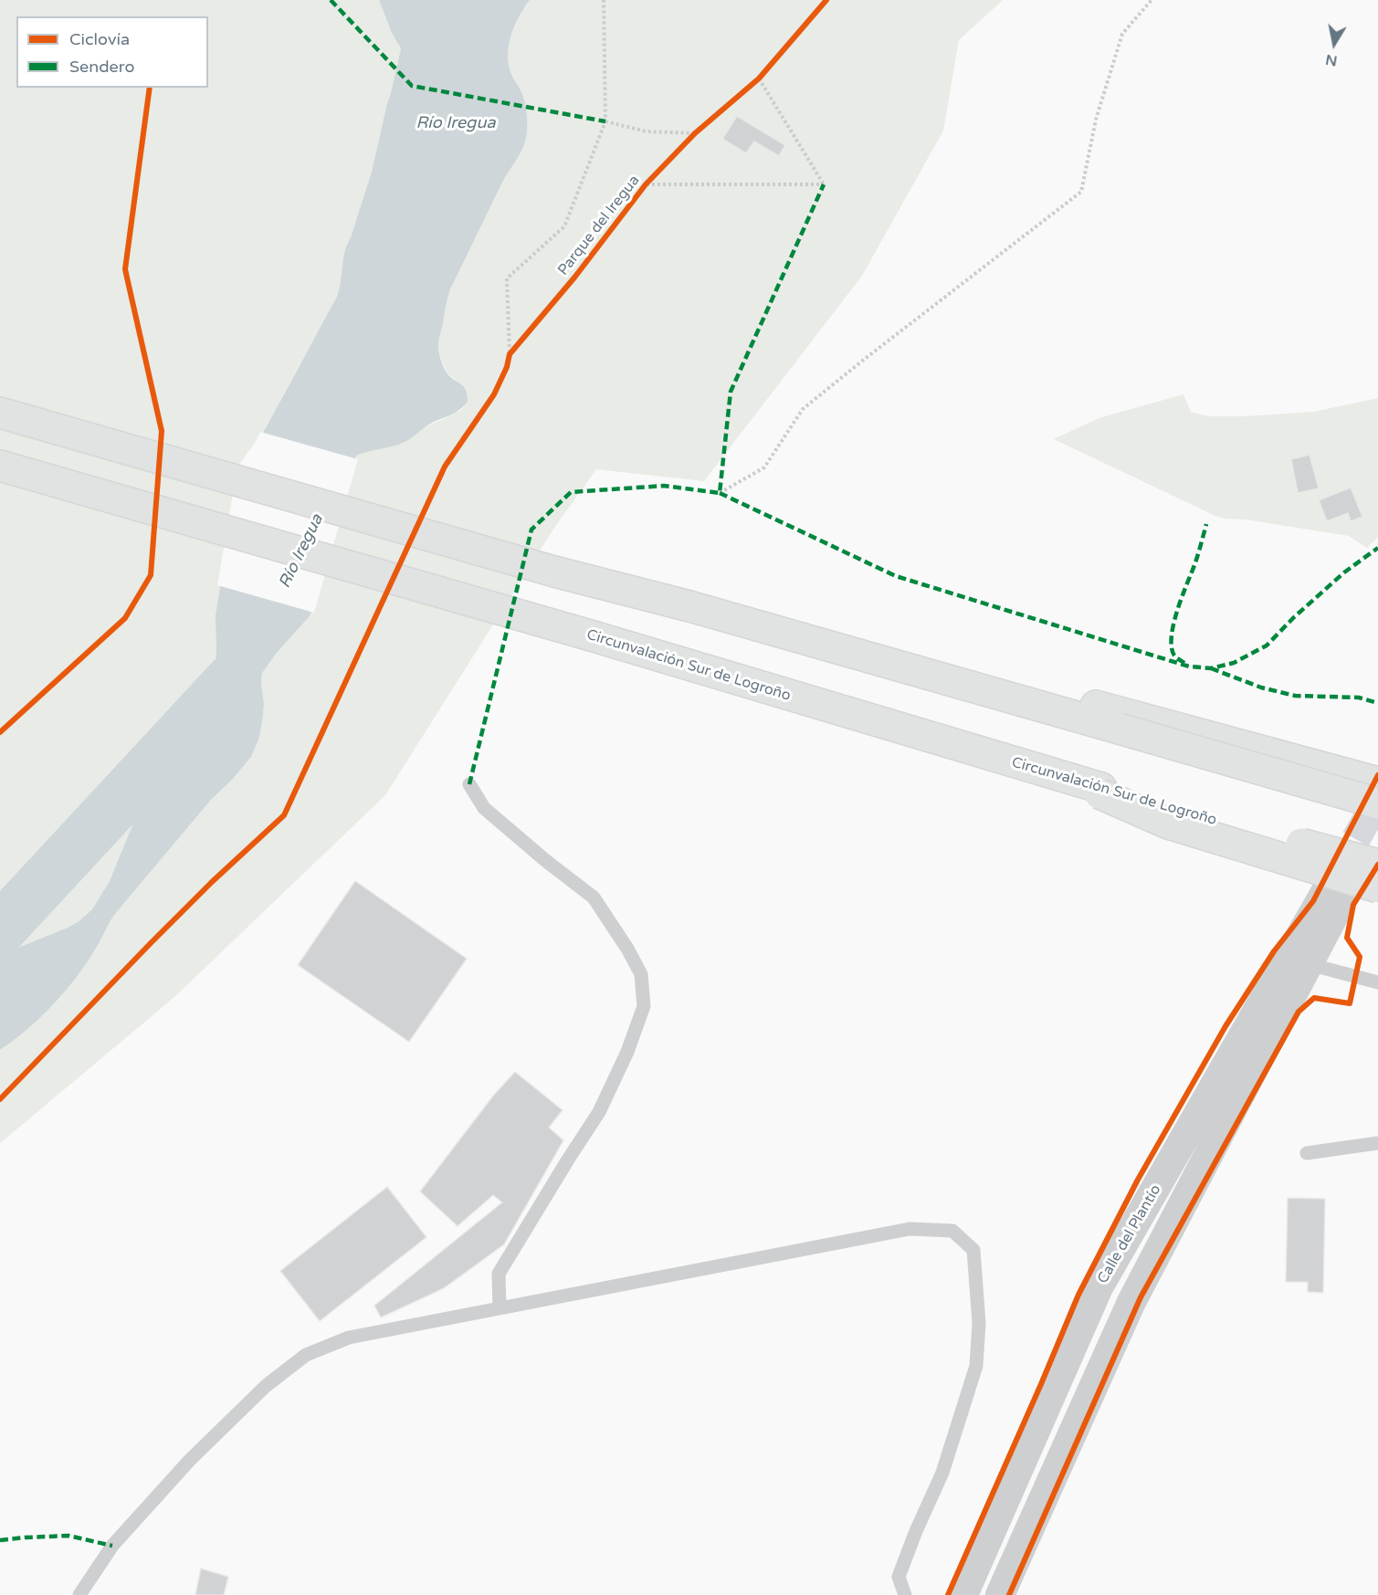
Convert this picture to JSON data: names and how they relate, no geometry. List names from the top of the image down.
{
  "streets": {
    "highway": ["Circunvalación Sur de Logroño"],
    "street": ["Calle del Plantío"],
    "cycle path": ["Parque del Iregua"]
  },
  "water": ["Río Iregua"],
  "legend": ["Ciclovía", "Sendero"],
  "north": "bottom"
}
